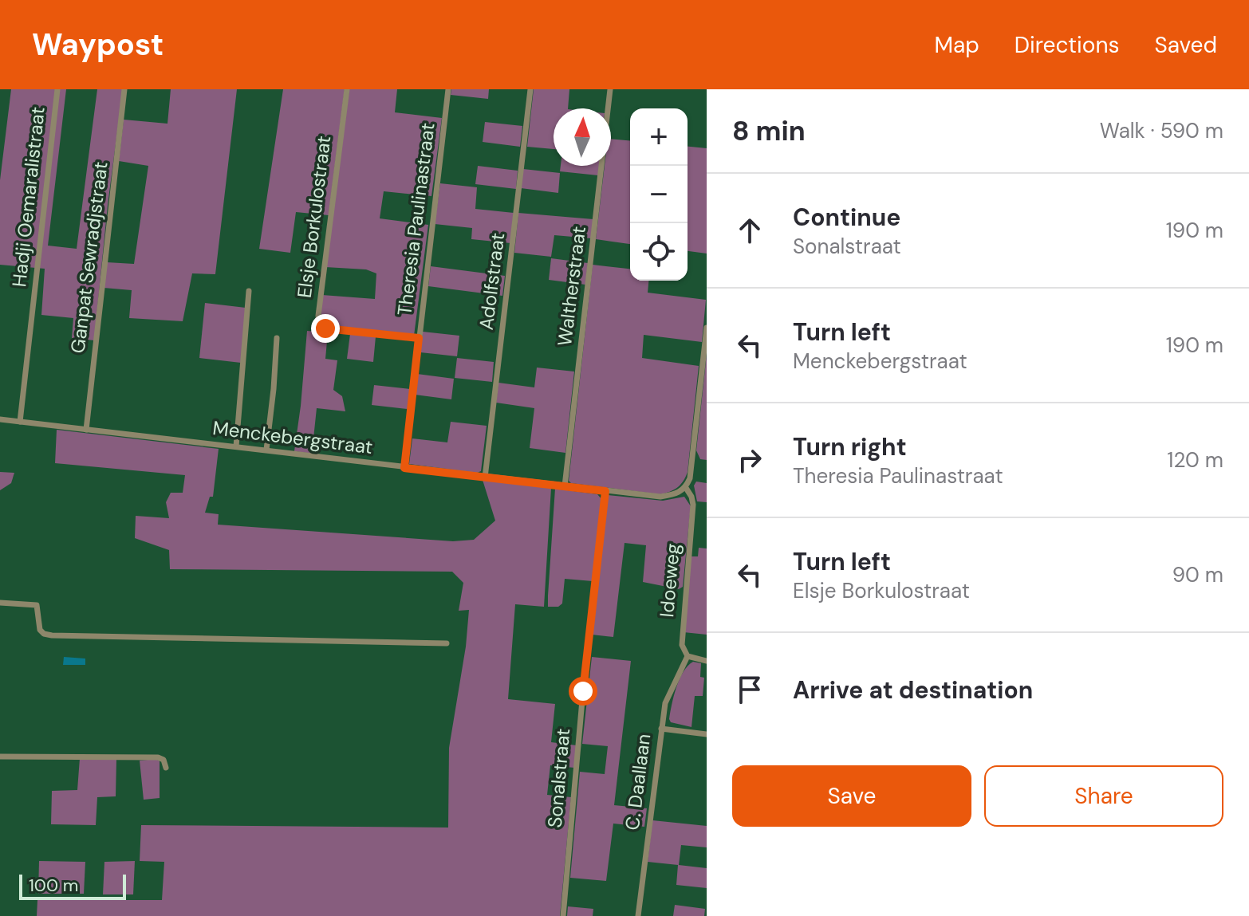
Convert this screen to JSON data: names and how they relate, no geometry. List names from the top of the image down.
{
  "streets": {
    "street": [
      "Hadji Oemaralistraat",
      "Elsje Borkulostraat",
      "Theresia Paulinastraat",
      "Ganpat Sewradjstraat",
      "Adolfstraat",
      "Waltherstraat",
      "Menckebergstraat",
      "Idoeweg",
      "Sonalstraat",
      "C. Daallaan"
    ]
  },
  "crossings": [
    ["Hadji Oemaralistraat", "Menckebergstraat"],
    ["Elsje Borkulostraat", "Theresia Paulinastraat"],
    ["Theresia Paulinastraat", "Menckebergstraat"],
    ["Ganpat Sewradjstraat", "Menckebergstraat"],
    ["Adolfstraat", "Menckebergstraat"],
    ["Waltherstraat", "Menckebergstraat"],
    ["Menckebergstraat", "Idoeweg"],
    ["Menckebergstraat", "Sonalstraat"],
    ["Idoeweg", "C. Daallaan"]
  ],
  "scale_bar": "100 m",
  "north": "top",
  "page": {
    "header": "Waypost",
    "nav": ["Map", "Directions", "Saved"],
    "heading": ["8 min", "Walk · 590 m"],
    "map_buttons": ["+", "−"],
    "list": [
      ["Continue", "Sonalstraat", "190 m"],
      ["Turn left", "Menckebergstraat", "190 m"],
      ["Turn right", "Theresia Paulinastraat", "120 m"],
      ["Turn left", "Elsje Borkulostraat", "90 m"],
      "Arrive at destination"
    ],
    "buttons": ["Save", "Share"],
    "scale": "100 m"
  }
}
